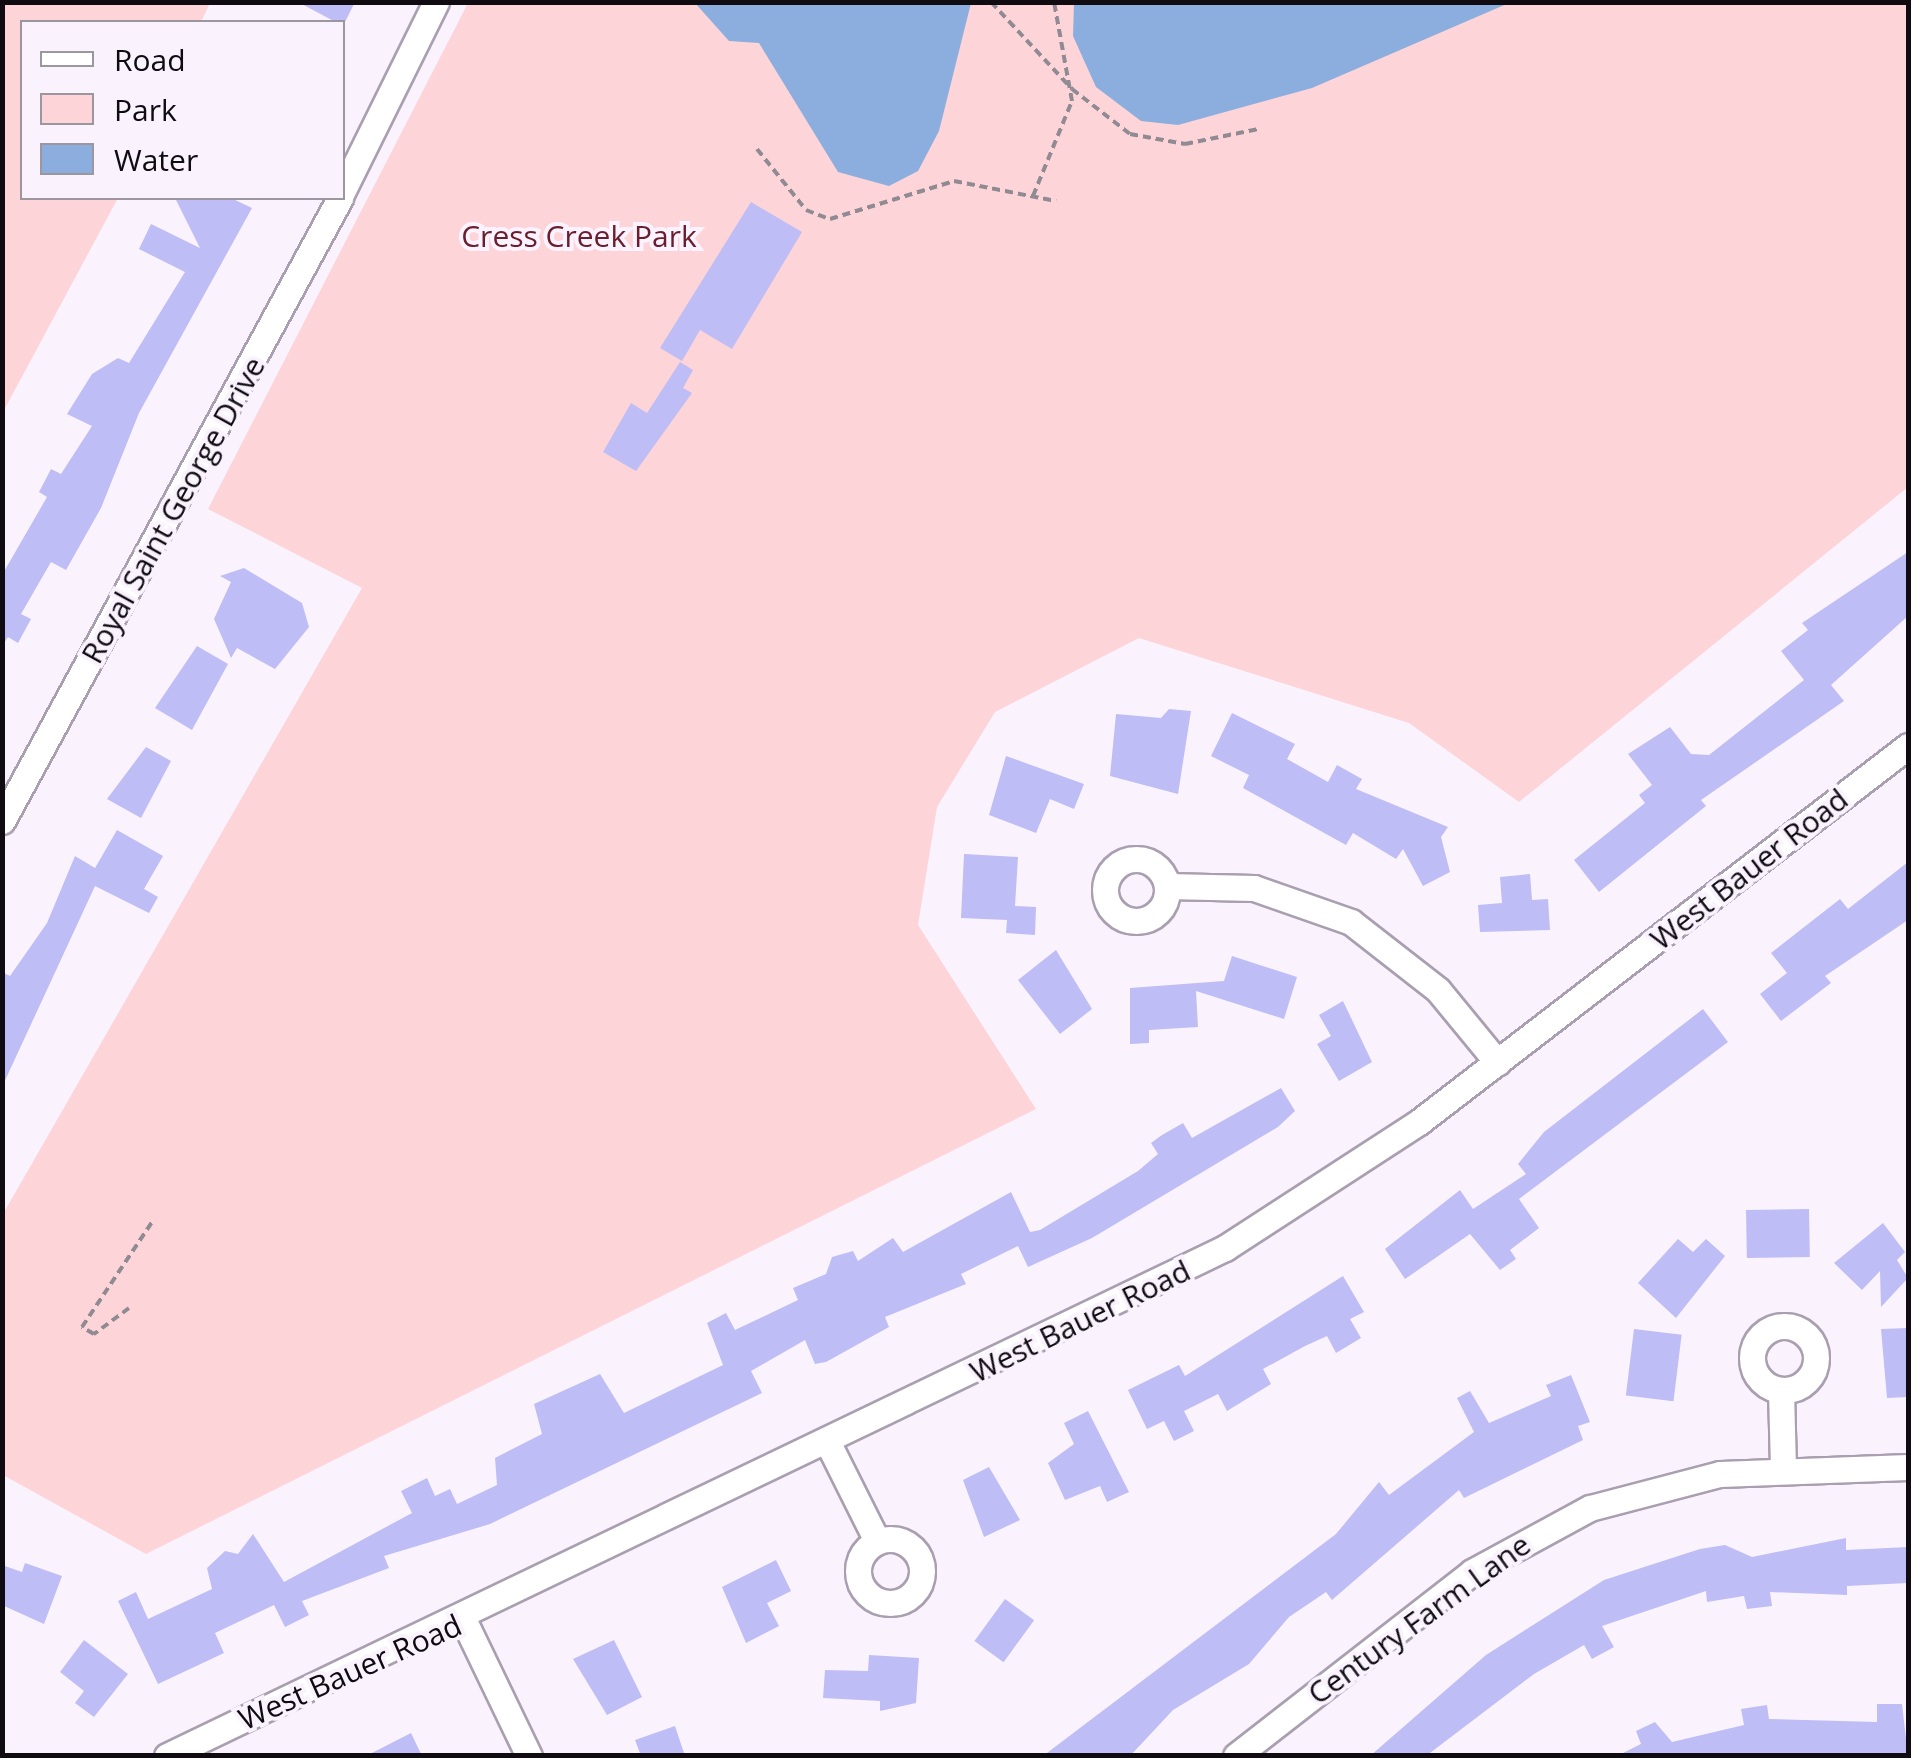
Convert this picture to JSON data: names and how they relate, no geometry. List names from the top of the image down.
{
  "streets": {
    "street": ["Royal Saint George Drive", "West Bauer Road", "Century Farm Lane"]
  },
  "parks": ["Cress Creek Park"],
  "legend": ["Road", "Park", "Water"]
}
